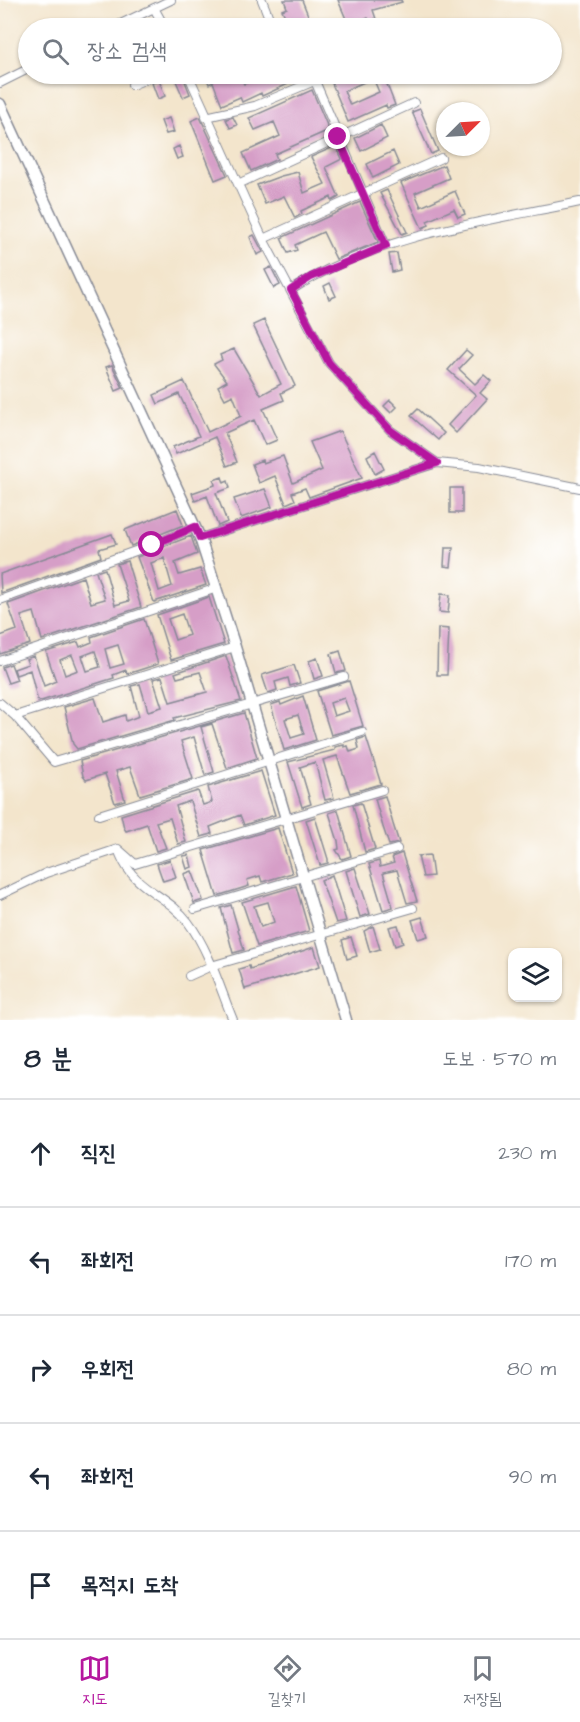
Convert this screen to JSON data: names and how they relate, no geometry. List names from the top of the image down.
{
  "north": "top right",
  "page": {
    "search": "장소 검색",
    "heading": ["8 분", "도보 · 570 m"],
    "list": [
      ["직진", "230 m"],
      ["좌회전", "170 m"],
      ["우회전", "80 m"],
      ["좌회전", "90 m"],
      "목적지 도착"
    ],
    "nav": ["지도", "길찾기", "저장됨"]
  }
}
